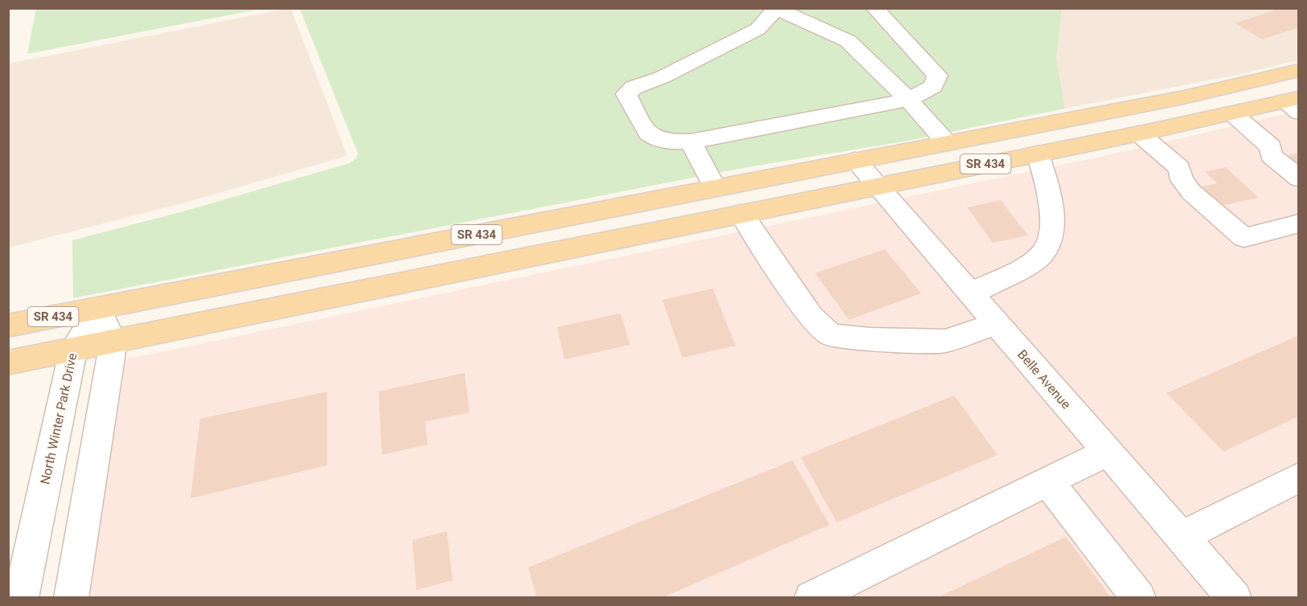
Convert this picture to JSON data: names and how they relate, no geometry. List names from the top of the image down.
{
  "streets": {
    "main road": ["SR 434"],
    "street": ["Belle Avenue", "North Winter Park Drive"]
  },
  "crossings": [
    ["SR 434", "Belle Avenue"],
    ["SR 434", "North Winter Park Drive"]
  ]
}
